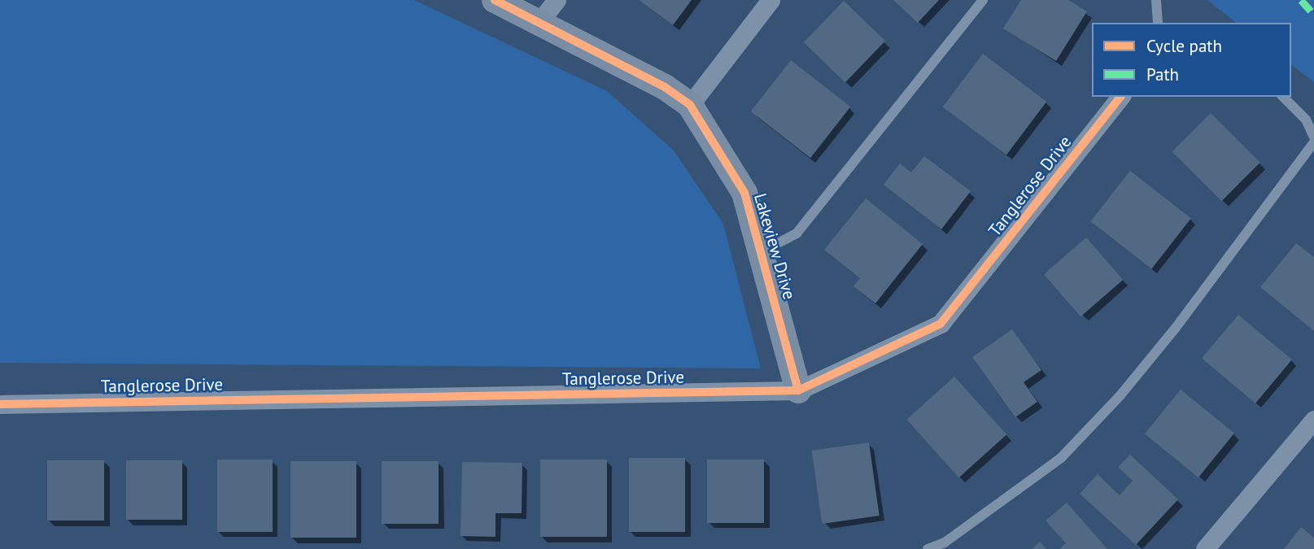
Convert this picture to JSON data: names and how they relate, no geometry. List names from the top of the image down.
{
  "streets": {
    "street": ["Tanglerose Drive", "Lakeview Drive"]
  },
  "crossings": [
    ["Tanglerose Drive", "Lakeview Drive"]
  ],
  "legend": ["Cycle path", "Path"]
}
